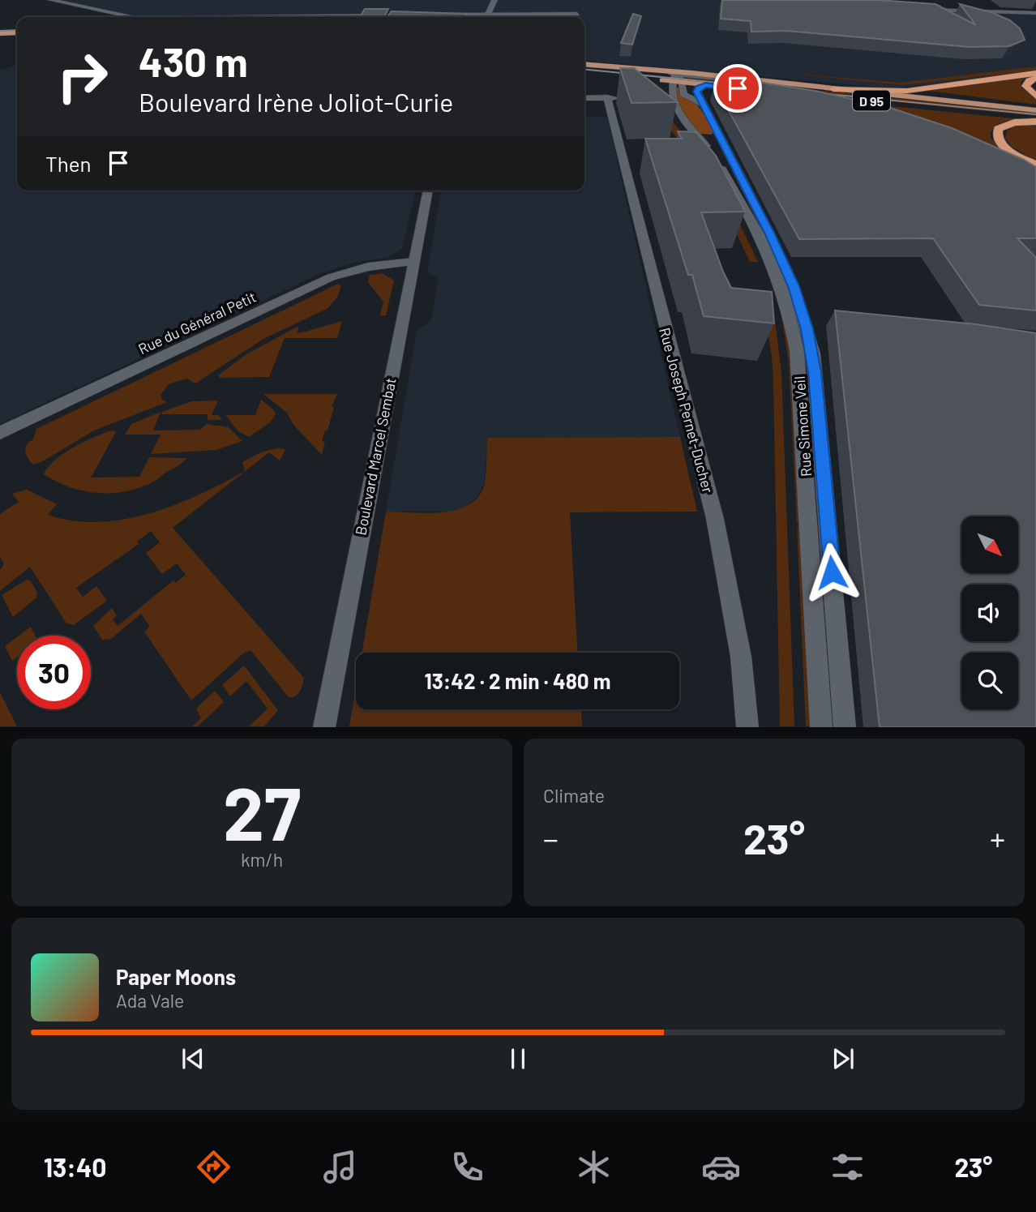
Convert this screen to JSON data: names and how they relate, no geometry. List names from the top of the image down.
{
  "streets": {
    "main road": ["D 95"],
    "street": [
      "Rue du Général Petit",
      "Rue Joseph Pernet-Ducher",
      "Rue Simone Veil",
      "Boulevard Marcel Sembat"
    ]
  },
  "crossings": [
    ["D 95", "Rue Simone Veil"],
    ["Rue du Général Petit", "Boulevard Marcel Sembat"]
  ],
  "north": "bottom right",
  "page": {
    "turn": ["430 m", "Boulevard Irène Joliot-Curie"],
    "then": "Then",
    "limit": "30",
    "trip": "13:42 · 2 min · 480 m",
    "tile": [
      ["27", "km/h"],
      "Climate"
    ],
    "heat": ["−", "23°", "+"],
    "song": ["Paper Moons", "Ada Vale"],
    "tabs": ["13:40", "23°"]
  }
}
